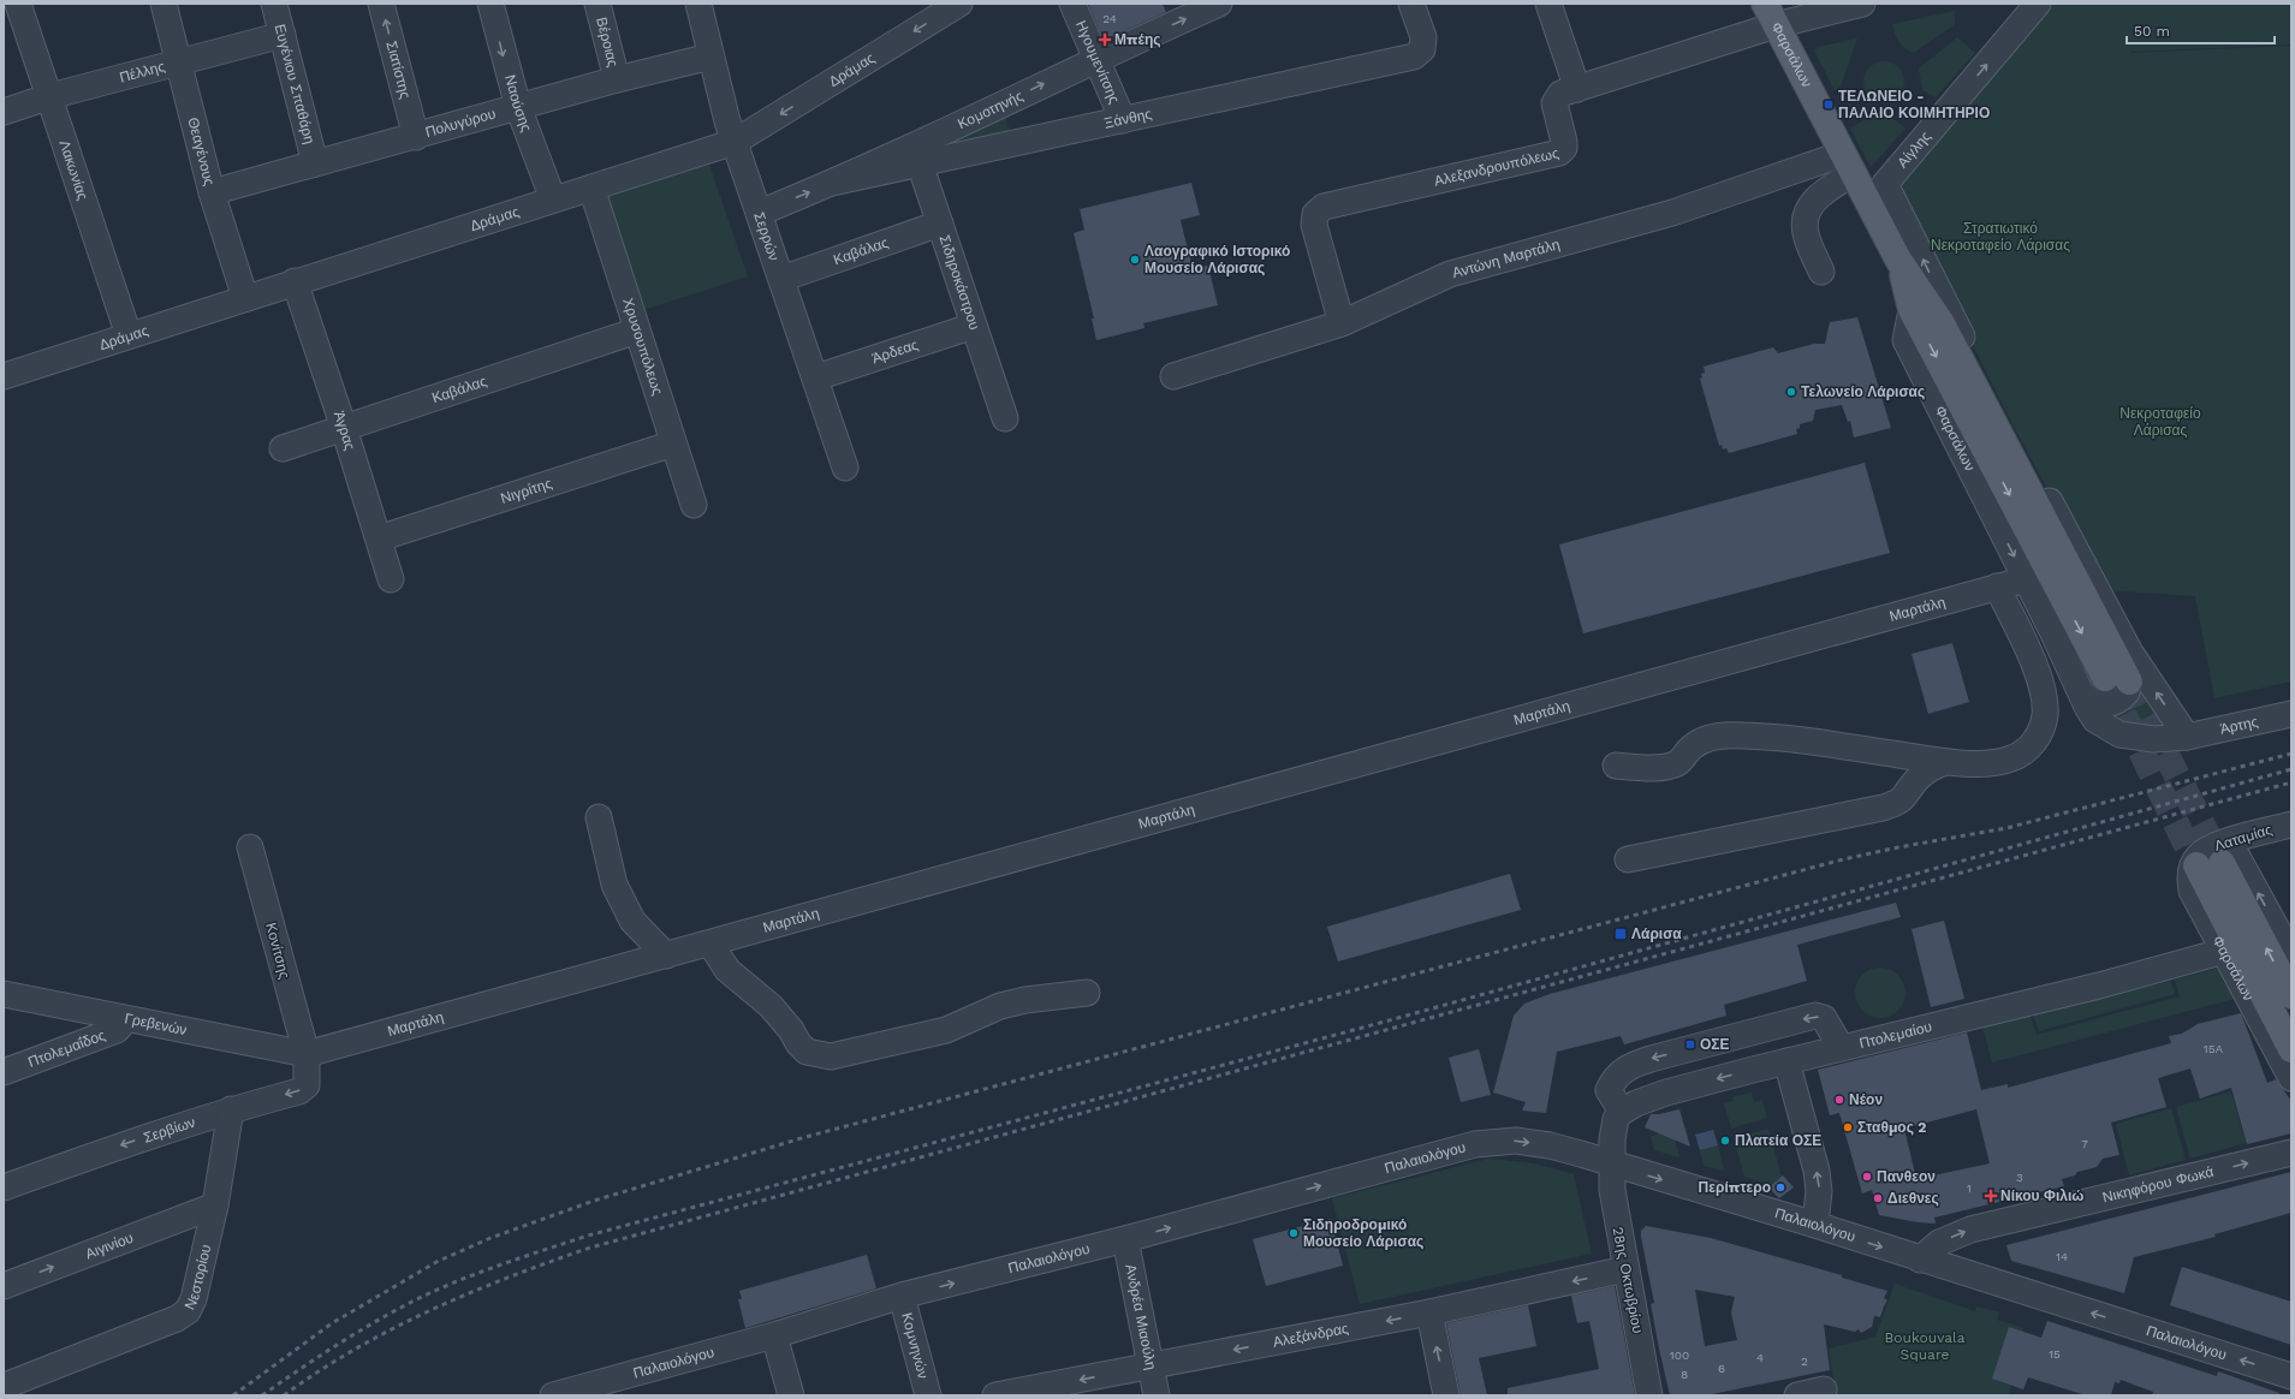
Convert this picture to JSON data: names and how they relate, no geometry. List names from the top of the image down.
{
  "streets": {
    "main road": ["Φαρσάλων"],
    "street": [
      "Βέροιας",
      "Ηγουμενίτσης",
      "Σιατίστης",
      "Δράμας",
      "Πέλλης",
      "Ευγένιου Σπαθάρη",
      "Ναούσης",
      "Κομοτηνής",
      "Ξάνθης",
      "Πολυγύρου",
      "Αίγλης",
      "Θεαγένους",
      "Αλεξανδρουπόλεως",
      "Λακωνίας",
      "Σερρών",
      "Καβάλας",
      "Αντώνη Μαρτάλη",
      "Σιδηροκάστρου",
      "Χρυσουπόλεως",
      "Άρδεας",
      "Άγρας",
      "Νιγρίτης",
      "Μαρτάλη",
      "Άρτης",
      "Λαταμίας",
      "Κονίτσης",
      "Γρεβενών",
      "Πτολεμαίου",
      "Πτολεμαΐδος",
      "Σερβίων",
      "Παλαιολόγου",
      "Νικηφόρου Φωκά",
      "Αιγινίου",
      "Νεστορίου",
      "28ης Οκτωβρίου",
      "Ανδρέα Μιαούλη",
      "Αλεξάνδρας",
      "Κομνηνών"
    ]
  },
  "crossings": [
    ["Βέροιας", "Πολυγύρου"],
    ["Φαρσάλων", "Αίγλης"],
    ["Φαρσάλων", "Αλεξανδρουπόλεως"],
    ["Φαρσάλων", "Αντώνη Μαρτάλη"],
    ["Φαρσάλων", "Μαρτάλη"],
    ["Φαρσάλων", "Άρτης"],
    ["Φαρσάλων", "Λαταμίας"],
    ["Φαρσάλων", "Πτολεμαίου"],
    ["Ηγουμενίτσης", "Κομοτηνής"],
    ["Ηγουμενίτσης", "Ξάνθης"],
    ["Σιατίστης", "Πολυγύρου"],
    ["Δράμας", "Ναούσης"],
    ["Δράμας", "Θεαγένους"],
    ["Δράμας", "Λακωνίας"],
    ["Δράμας", "Σερρών"],
    ["Δράμας", "Χρυσουπόλεως"],
    ["Δράμας", "Άγρας"],
    ["Πέλλης", "Ευγένιου Σπαθάρη"],
    ["Πέλλης", "Θεαγένους"],
    ["Πέλλης", "Λακωνίας"],
    ["Ευγένιου Σπαθάρη", "Πολυγύρου"],
    ["Ναούσης", "Πολυγύρου"],
    ["Κομοτηνής", "Ξάνθης"],
    ["Κομοτηνής", "Σερρών"],
    ["Κομοτηνής", "Σιδηροκάστρου"],
    ["Ξάνθης", "Σιδηροκάστρου"],
    ["Πολυγύρου", "Θεαγένους"],
    ["Πολυγύρου", "Σερρών"],
    ["Αλεξανδρουπόλεως", "Αντώνη Μαρτάλη"],
    ["Σερρών", "Καβάλας"],
    ["Σερρών", "Άρδεας"],
    ["Καβάλας", "Σιδηροκάστρου"],
    ["Καβάλας", "Χρυσουπόλεως"],
    ["Καβάλας", "Άγρας"],
    ["Σιδηροκάστρου", "Άρδεας"],
    ["Χρυσουπόλεως", "Νιγρίτης"],
    ["Άγρας", "Νιγρίτης"],
    ["Μαρτάλη", "Κονίτσης"],
    ["Μαρτάλη", "Γρεβενών"],
    ["Μαρτάλη", "Σερβίων"],
    ["Κονίτσης", "Γρεβενών"],
    ["Κονίτσης", "Σερβίων"],
    ["Γρεβενών", "Πτολεμαΐδος"],
    ["Γρεβενών", "Σερβίων"],
    ["Σερβίων", "Νεστορίου"],
    ["Παλαιολόγου", "Νικηφόρου Φωκά"],
    ["Παλαιολόγου", "28ης Οκτωβρίου"],
    ["Παλαιολόγου", "Ανδρέα Μιαούλη"],
    ["Παλαιολόγου", "Κομνηνών"],
    ["Αιγινίου", "Νεστορίου"],
    ["28ης Οκτωβρίου", "Αλεξάνδρας"],
    ["Ανδρέα Μιαούλη", "Αλεξάνδρας"]
  ],
  "one_way": [
    "Σιατίστης",
    "Ναούσης",
    "Κομοτηνής",
    "Αίγλης",
    "Σερβίων",
    "Νικηφόρου Φωκά",
    "Αιγινίου",
    "Αλεξάνδρας"
  ],
  "parks": ["Στρατιωτικό Νεκροταφείο Λάρισας", "Νεκροταφείο Λάρισας", "Boukouvala Square"],
  "places": {
    "health": ["Μπέης", "Νίκου Φιλιώ"],
    "transit": ["ΤΕΛΩΝΕΙΟ - ΠΑΛΑΙΟ ΚΟΙΜΗΤΗΡΙΟ", "Λάρισα", "ΟΣΕ"],
    "other": [
      "Λαογραφικό Ιστορικό Μουσείο Λάρισας",
      "Τελωνείο Λάρισας",
      "Νέον",
      "Σταθμος 2",
      "Πλατεία ΟΣΕ",
      "Πανθεον",
      "Περίπτερο",
      "Διεθνες",
      "Σιδηροδρομικό Μουσείο Λάρισας"
    ]
  },
  "house_numbers": [
    "24",
    "15A",
    "7",
    "3",
    "1",
    "14",
    "15",
    "100",
    "4",
    "2",
    "6",
    "8"
  ],
  "scale_bar": "50 m"
}
